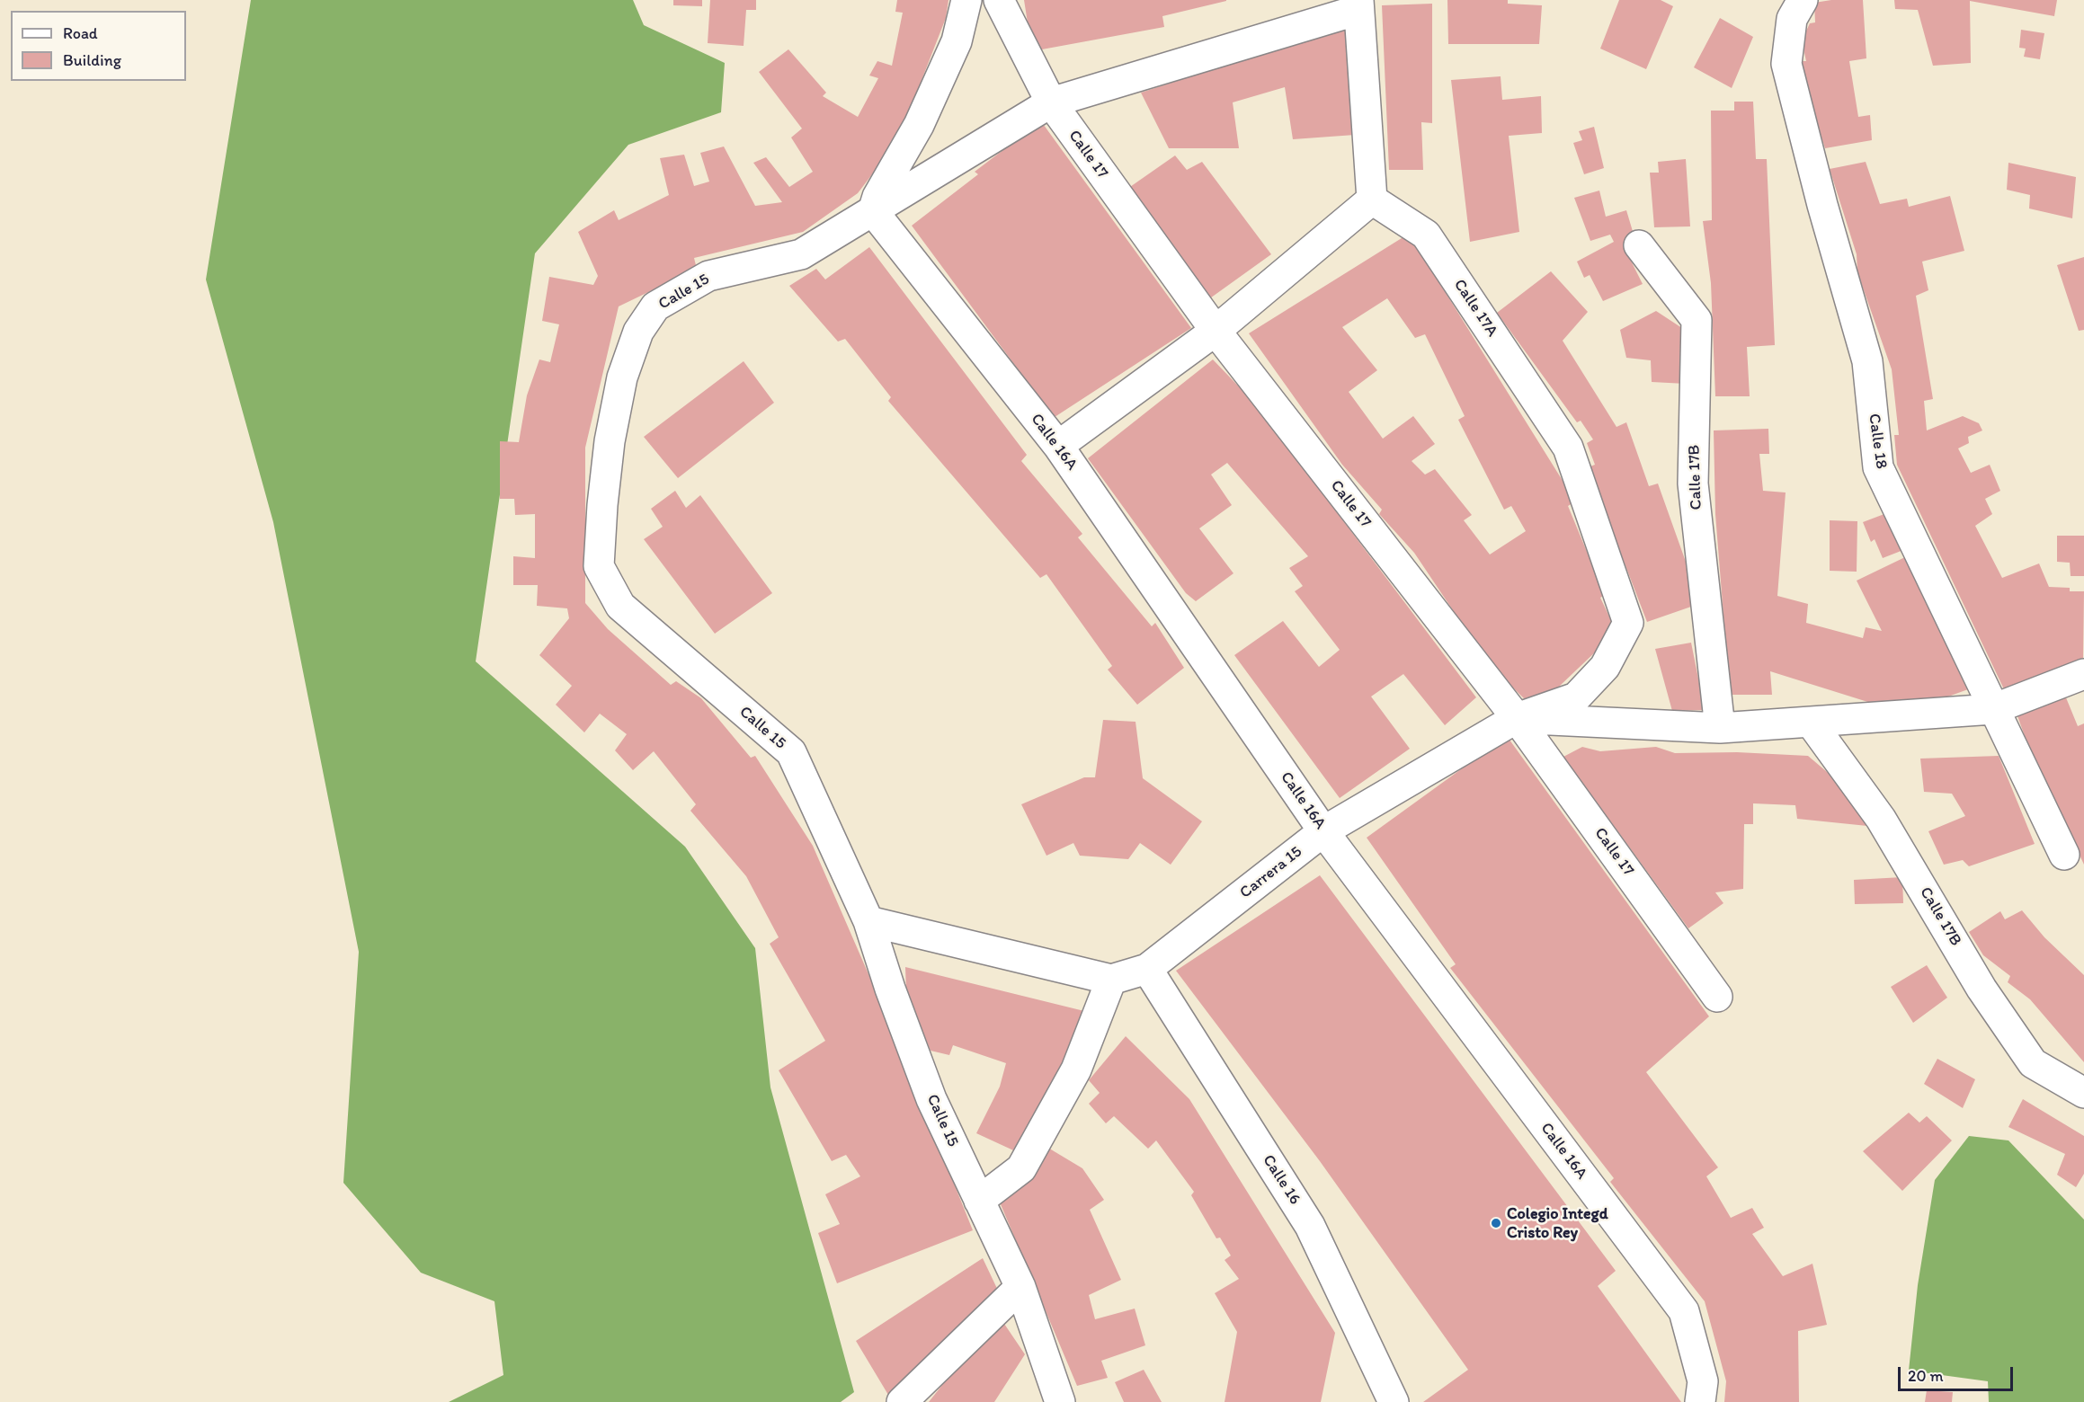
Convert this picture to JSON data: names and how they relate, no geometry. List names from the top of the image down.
{
  "streets": {
    "street": [
      "Calle 17",
      "Calle 15",
      "Calle 17A",
      "Calle 18",
      "Calle 16A",
      "Calle 17B",
      "Carrera 15",
      "Calle 16"
    ]
  },
  "crossings": [
    ["Calle 17", "Calle 15"],
    ["Calle 17", "Carrera 15"],
    ["Calle 15", "Calle 16A"],
    ["Calle 17A", "Carrera 15"],
    ["Calle 16A", "Carrera 15"],
    ["Carrera 15", "Calle 16"]
  ],
  "places": ["Colegio Integd Cristo Rey"],
  "legend": ["Road", "Building"],
  "scale_bar": "20 m"
}
